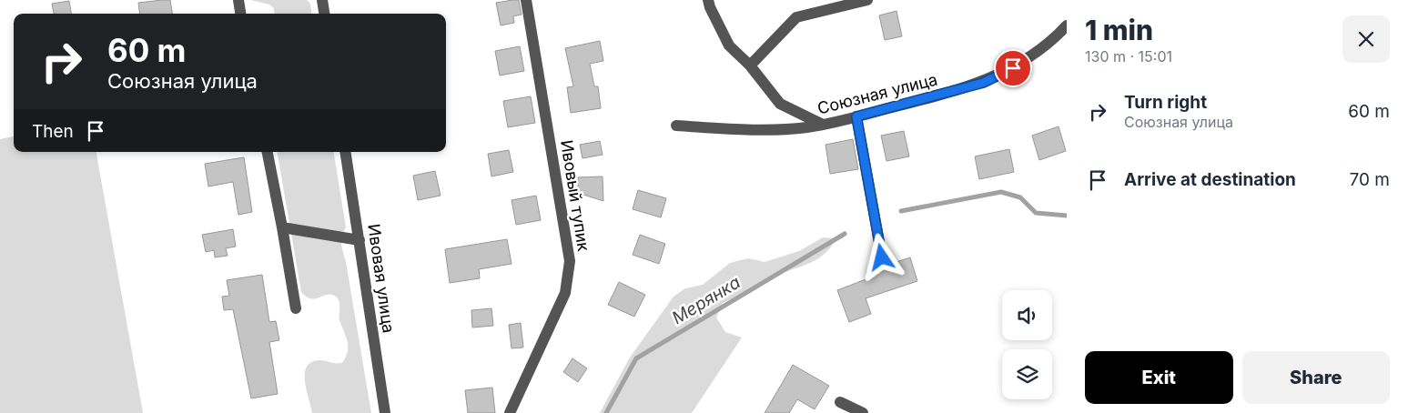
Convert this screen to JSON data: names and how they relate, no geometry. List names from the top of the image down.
{
  "streets": {
    "street": ["Союзная улица", "Ивовый тупик", "Ивовая улица"]
  },
  "water": ["Мерянка"],
  "page": {
    "heading": ["1 min", "130 m · 15:01"],
    "turn": ["60 m", "Союзная улица"],
    "list": [
      {
        "name": "Turn right",
        "note": "Союзная улица",
        "value": "60 m"
      },
      {
        "name": "Arrive at destination",
        "value": "70 m"
      }
    ],
    "then": "Then",
    "buttons": ["Exit", "Share"]
  }
}
